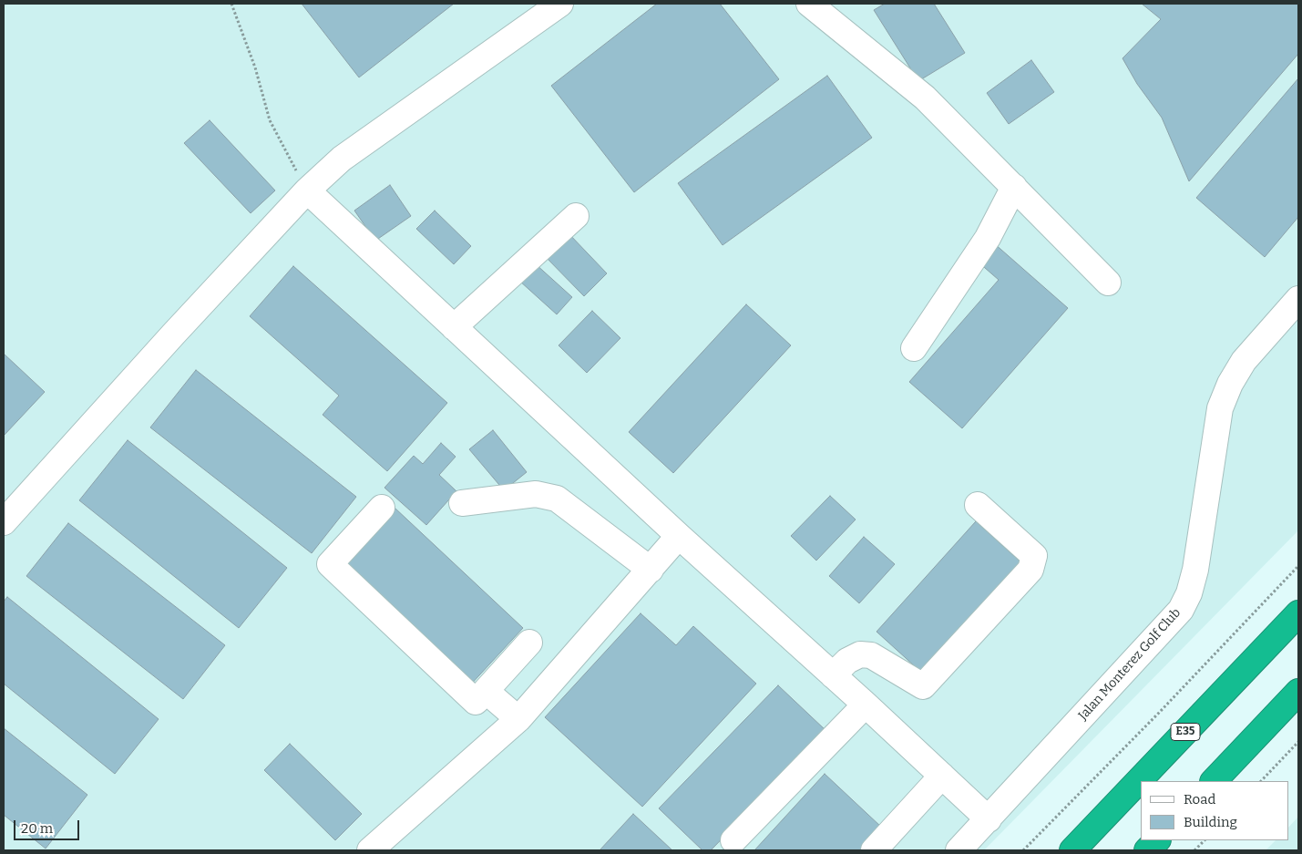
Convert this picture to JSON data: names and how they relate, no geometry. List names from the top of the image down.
{
  "streets": {
    "highway": ["E35"],
    "street": ["Jalan Monterez Golf Club"]
  },
  "legend": ["Road", "Building"],
  "scale_bar": "20 m"
}
